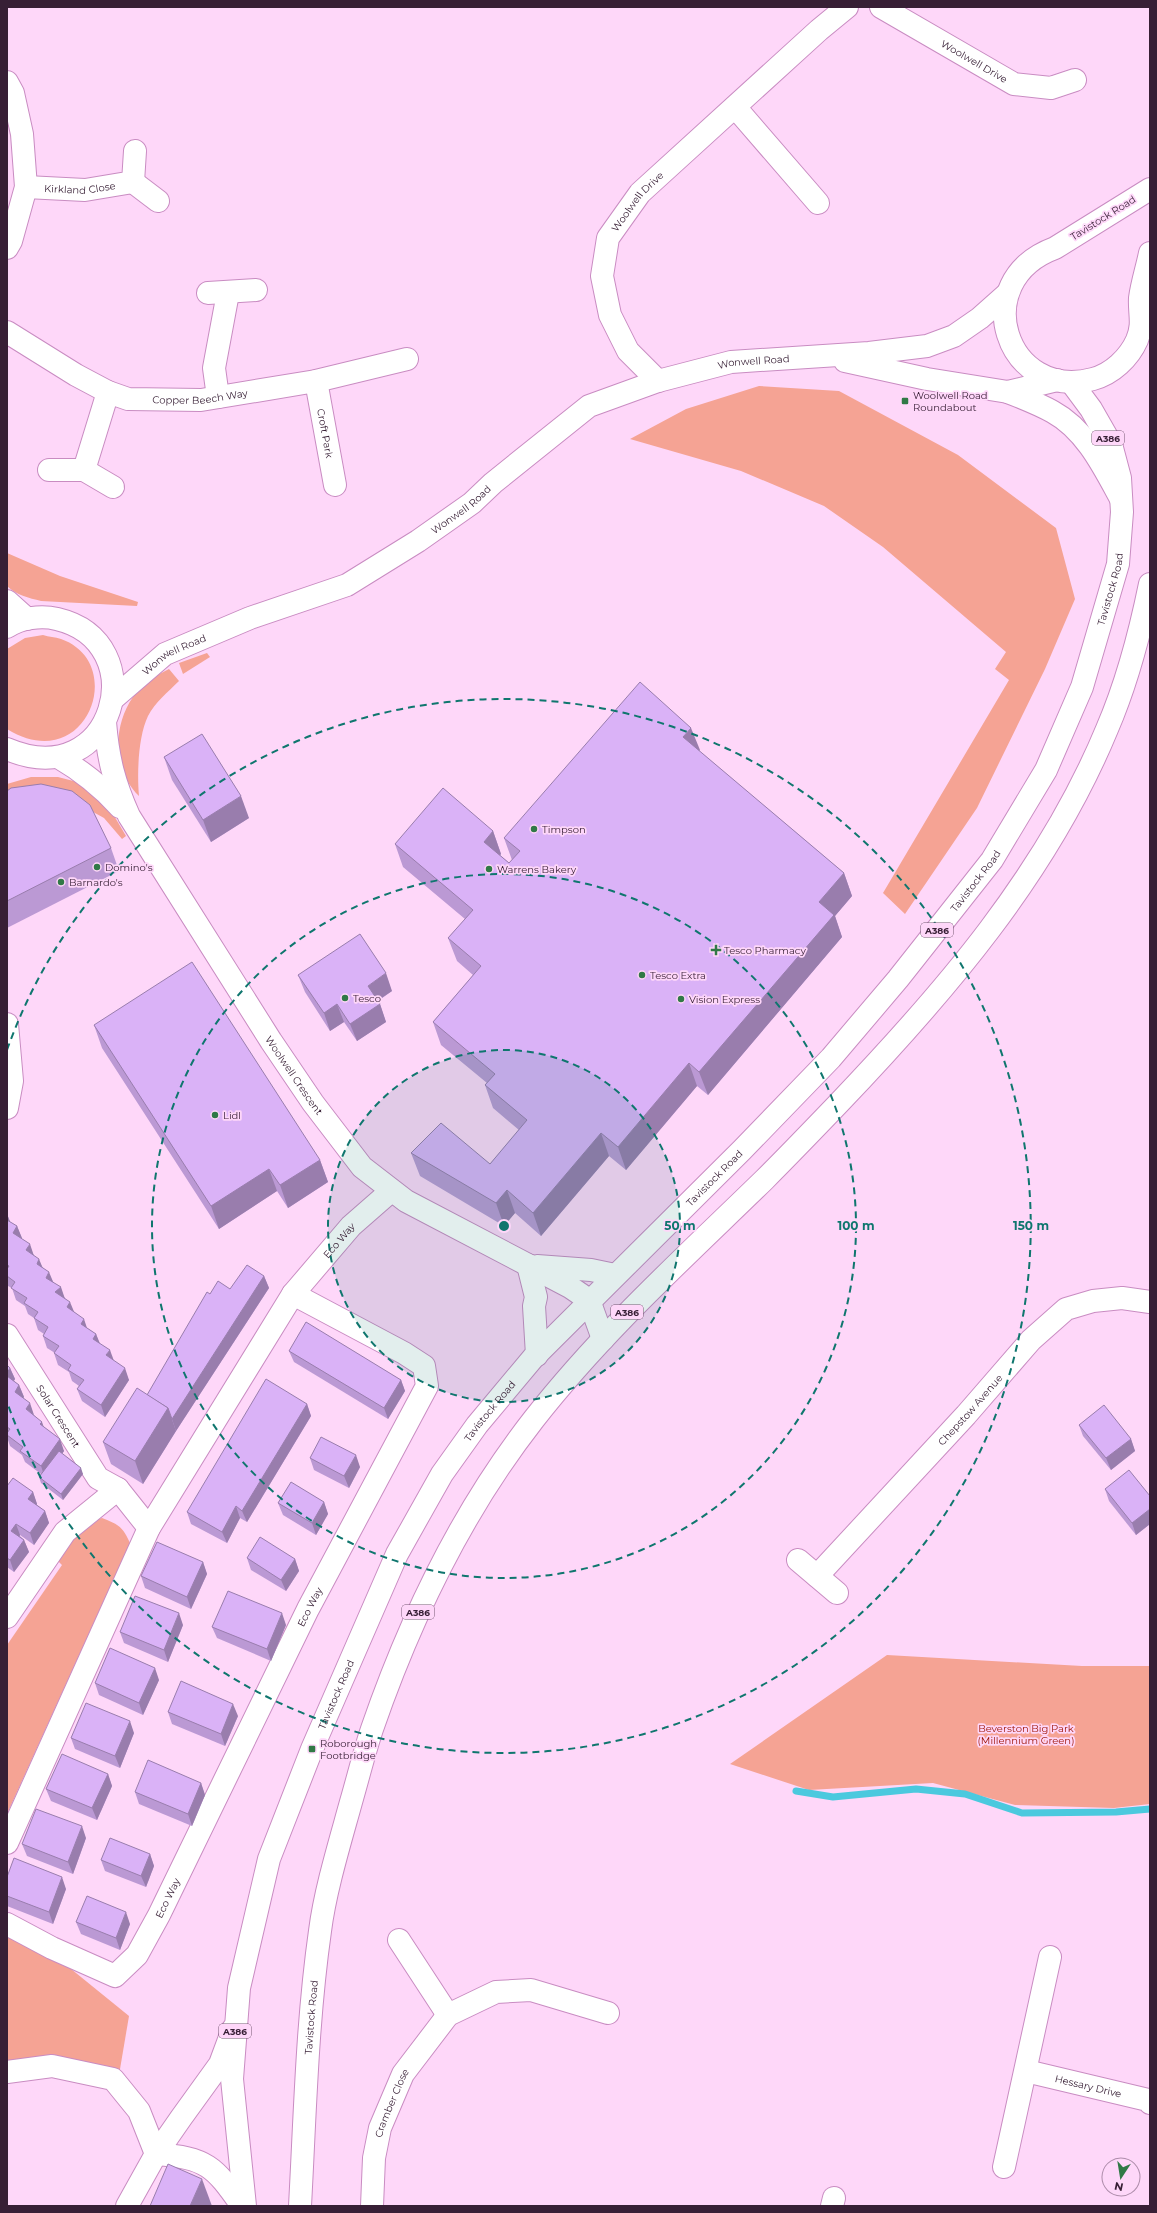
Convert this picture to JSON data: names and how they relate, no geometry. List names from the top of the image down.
{
  "streets": {
    "main road": [
      "Woolwell Drive",
      "Kirkland Close",
      "Tavistock Road",
      "Wonwell Road",
      "Copper Beech Way",
      "Croft Park",
      "A386",
      "Woolwell Crescent",
      "Eco Way",
      "Chepstow Avenue",
      "Solar Crescent",
      "Hessary Drive",
      "Cramber Close"
    ]
  },
  "crossings": [
    ["Woolwell Drive", "Wonwell Road"],
    ["Tavistock Road", "Wonwell Road"],
    ["Tavistock Road", "Woolwell Crescent"],
    ["Copper Beech Way", "Croft Park"],
    ["Woolwell Crescent", "Eco Way"],
    ["Eco Way", "Solar Crescent"]
  ],
  "parks": ["Beverston Big Park (Millennium Green)"],
  "places": {
    "transit": ["Woolwell Road Roundabout", "Roborough Footbridge"],
    "other": [
      "Timpson",
      "Domino's",
      "Warrens Bakery",
      "Barnardo's",
      "Tesco Extra",
      "Tesco",
      "Vision Express",
      "Lidl"
    ],
    "health": ["Tesco Pharmacy"]
  },
  "north": "bottom",
  "rings": ["50 m", "100 m", "150 m"]
}
